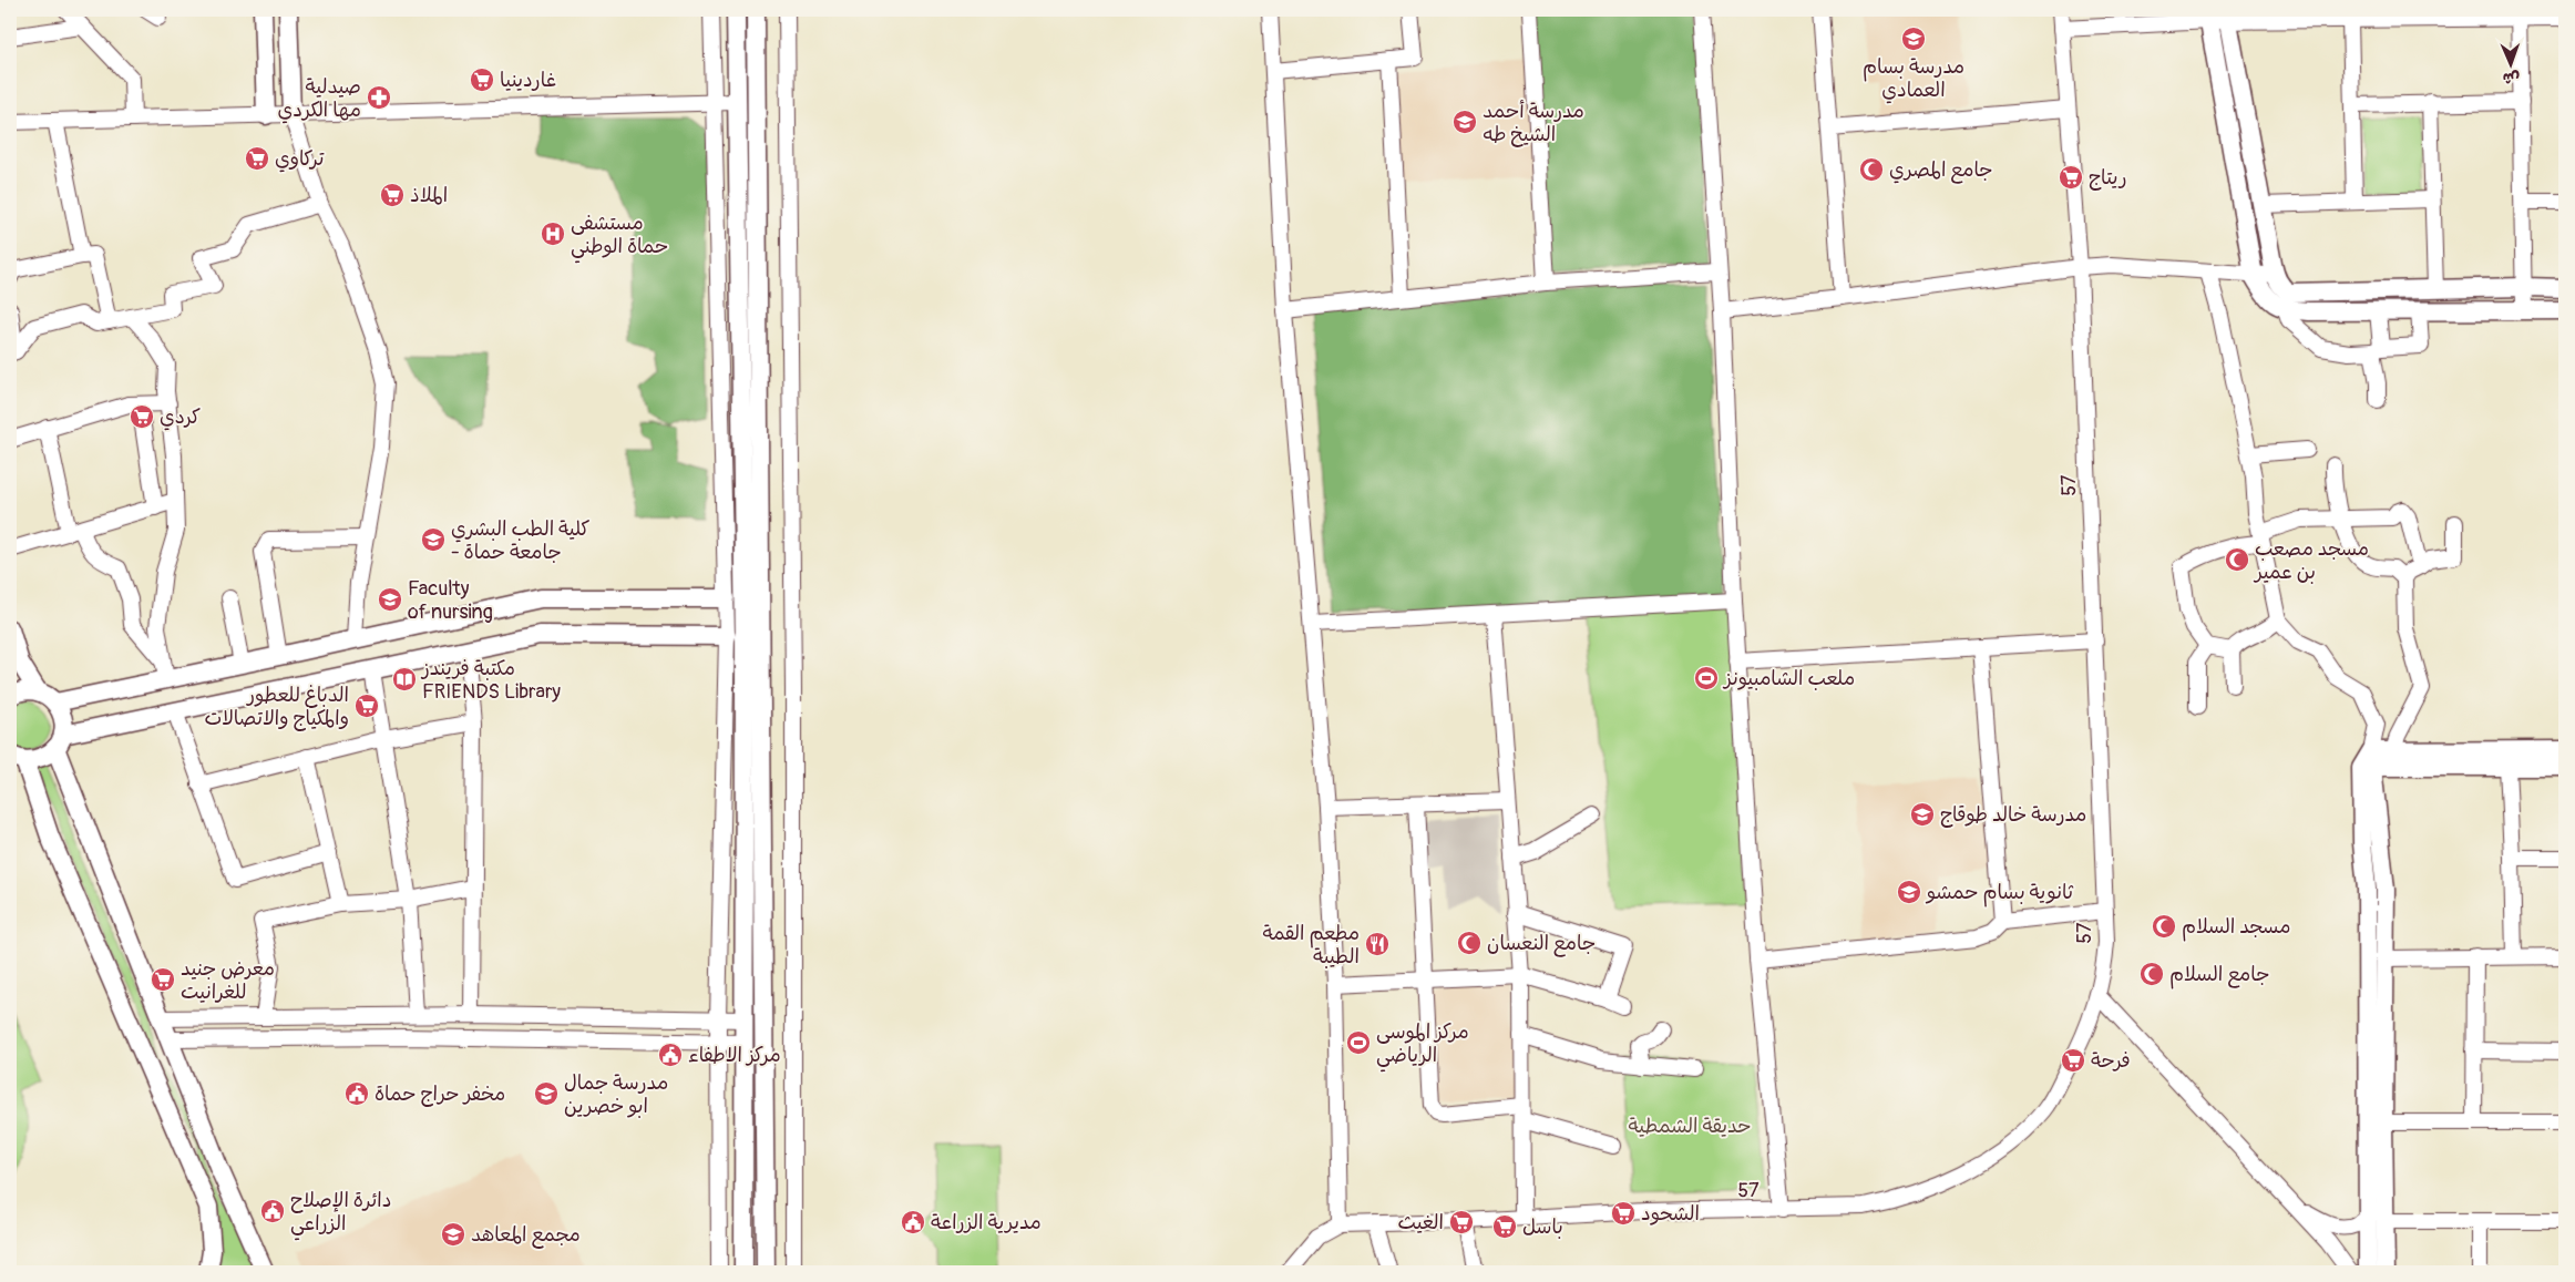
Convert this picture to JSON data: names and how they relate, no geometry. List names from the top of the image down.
{
  "streets": {
    "street": ["57"]
  },
  "parks": ["حديقة الشمطية"],
  "places": {
    "school or university": [
      "مدرسة بسام العمادي",
      "مدرسة أحمد الشيخ طه",
      "كلية الطب البشري - جامعة حماة",
      "Faculty of nursing",
      "مدرسة خالد طوقاج",
      "ثانوية بسام حمشو",
      "مدرسة جمال ابو خصرين",
      "مجمع المعاهد"
    ],
    "supermarket": [
      "غاردينيا",
      "تركاوي",
      "ريتاج",
      "الملاذ",
      "كردي",
      "الدباغ للعطور والمكياج والاتصالات",
      "معرض جنيد للغرانيت",
      "فرحة",
      "الشحود",
      "الغيث",
      "باسل"
    ],
    "pharmacy": ["صيدلية مها الكردي"],
    "mosque": [
      "جامع المصري",
      "مسجد مصعب بن عمير",
      "مسجد السلام",
      "جامع النعسان",
      "جامع السلام"
    ],
    "hospital": ["مستشفى حماة الوطني"],
    "sports": ["ملعب الشامبيونز", "مركز الموسى الرياضي"],
    "library": ["مكتبة فريندز FRIENDS Library"],
    "restaurant": ["مطعم القمة الطيبة"],
    "public building": [
      "مركز الاطفاء",
      "مخفر حراج حماة",
      "دائرة الإصلاح الزراعي",
      "مديرية الزراعة"
    ]
  },
  "north": "bottom"
}
